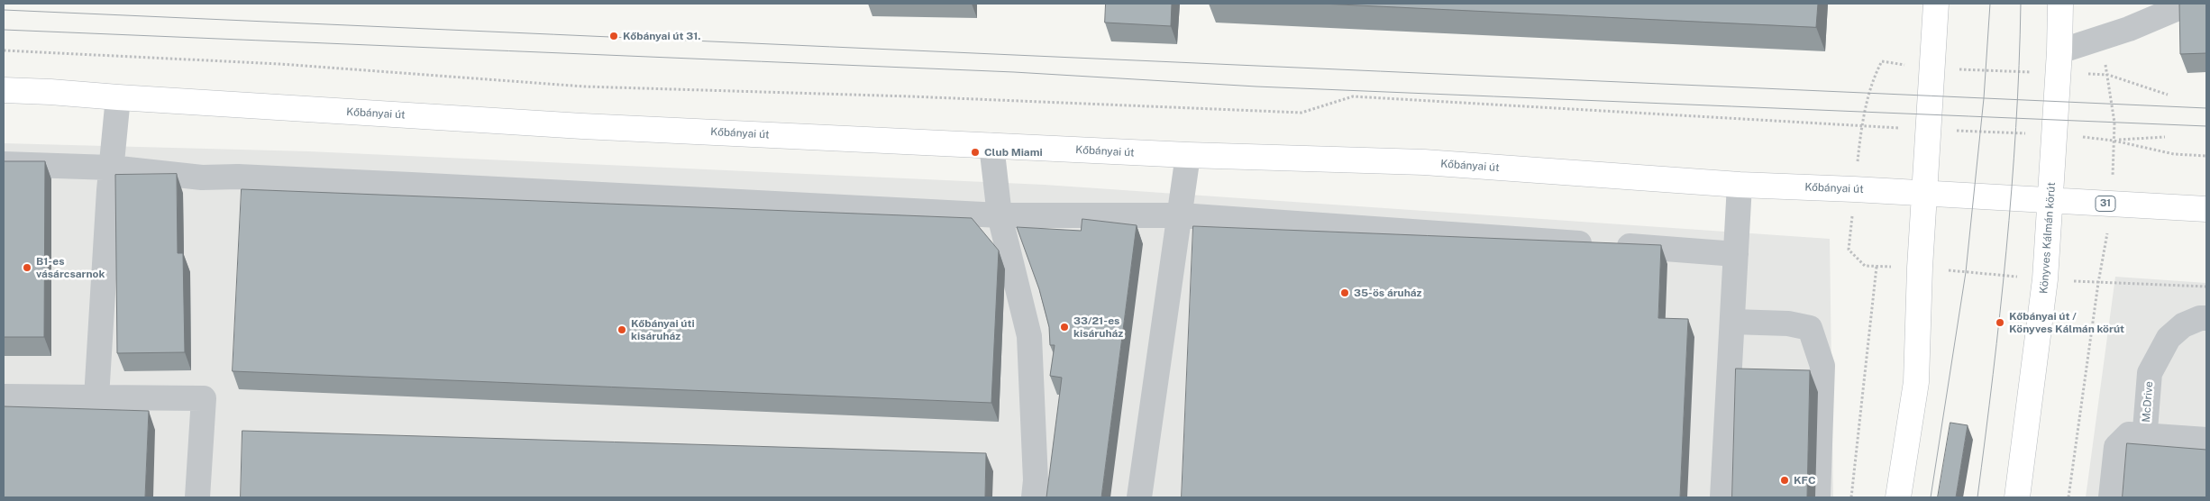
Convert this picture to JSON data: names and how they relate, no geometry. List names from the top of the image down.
{
  "streets": {
    "main road": ["Kőbányai út", "31", "Könyves Kálmán körút"],
    "lane": ["McDrive"]
  },
  "crossings": [
    ["Kőbányai út", "Könyves Kálmán körút"]
  ],
  "places": [
    "Kőbányai út 31.",
    "Club Miami",
    "B1-es vásárcsarnok",
    "35-ös áruház",
    "Kőbányai út / Könyves Kálmán körút",
    "33/21-es kisáruház",
    "Kőbányai úti kisáruház",
    "KFC"
  ]
}
